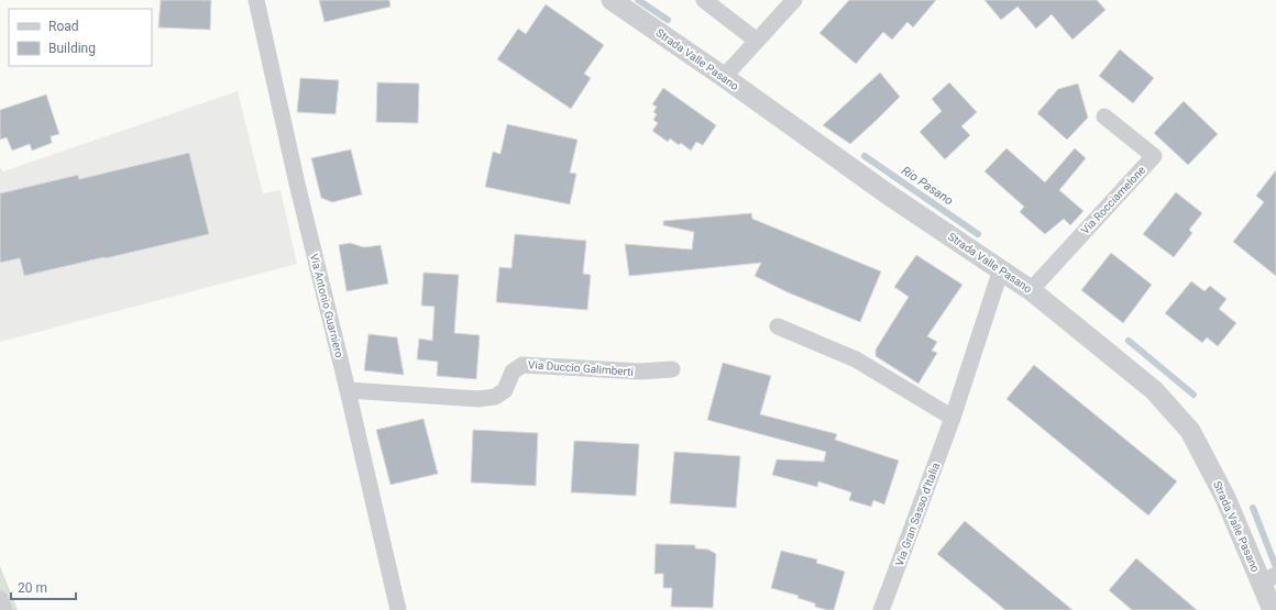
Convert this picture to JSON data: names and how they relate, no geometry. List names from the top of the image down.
{
  "streets": {
    "street": [
      "Strada Valle Pasano",
      "Via Rocciamelone",
      "Via Antonio Guarniero",
      "Via Duccio Galimberti",
      "Via Gran Sasso d'Italia"
    ]
  },
  "crossings": [
    ["Strada Valle Pasano", "Via Rocciamelone"],
    ["Strada Valle Pasano", "Via Gran Sasso d'Italia"],
    ["Via Antonio Guarniero", "Via Duccio Galimberti"]
  ],
  "water": ["Rio Pasano"],
  "legend": ["Road", "Building"],
  "scale_bar": "20 m"
}
